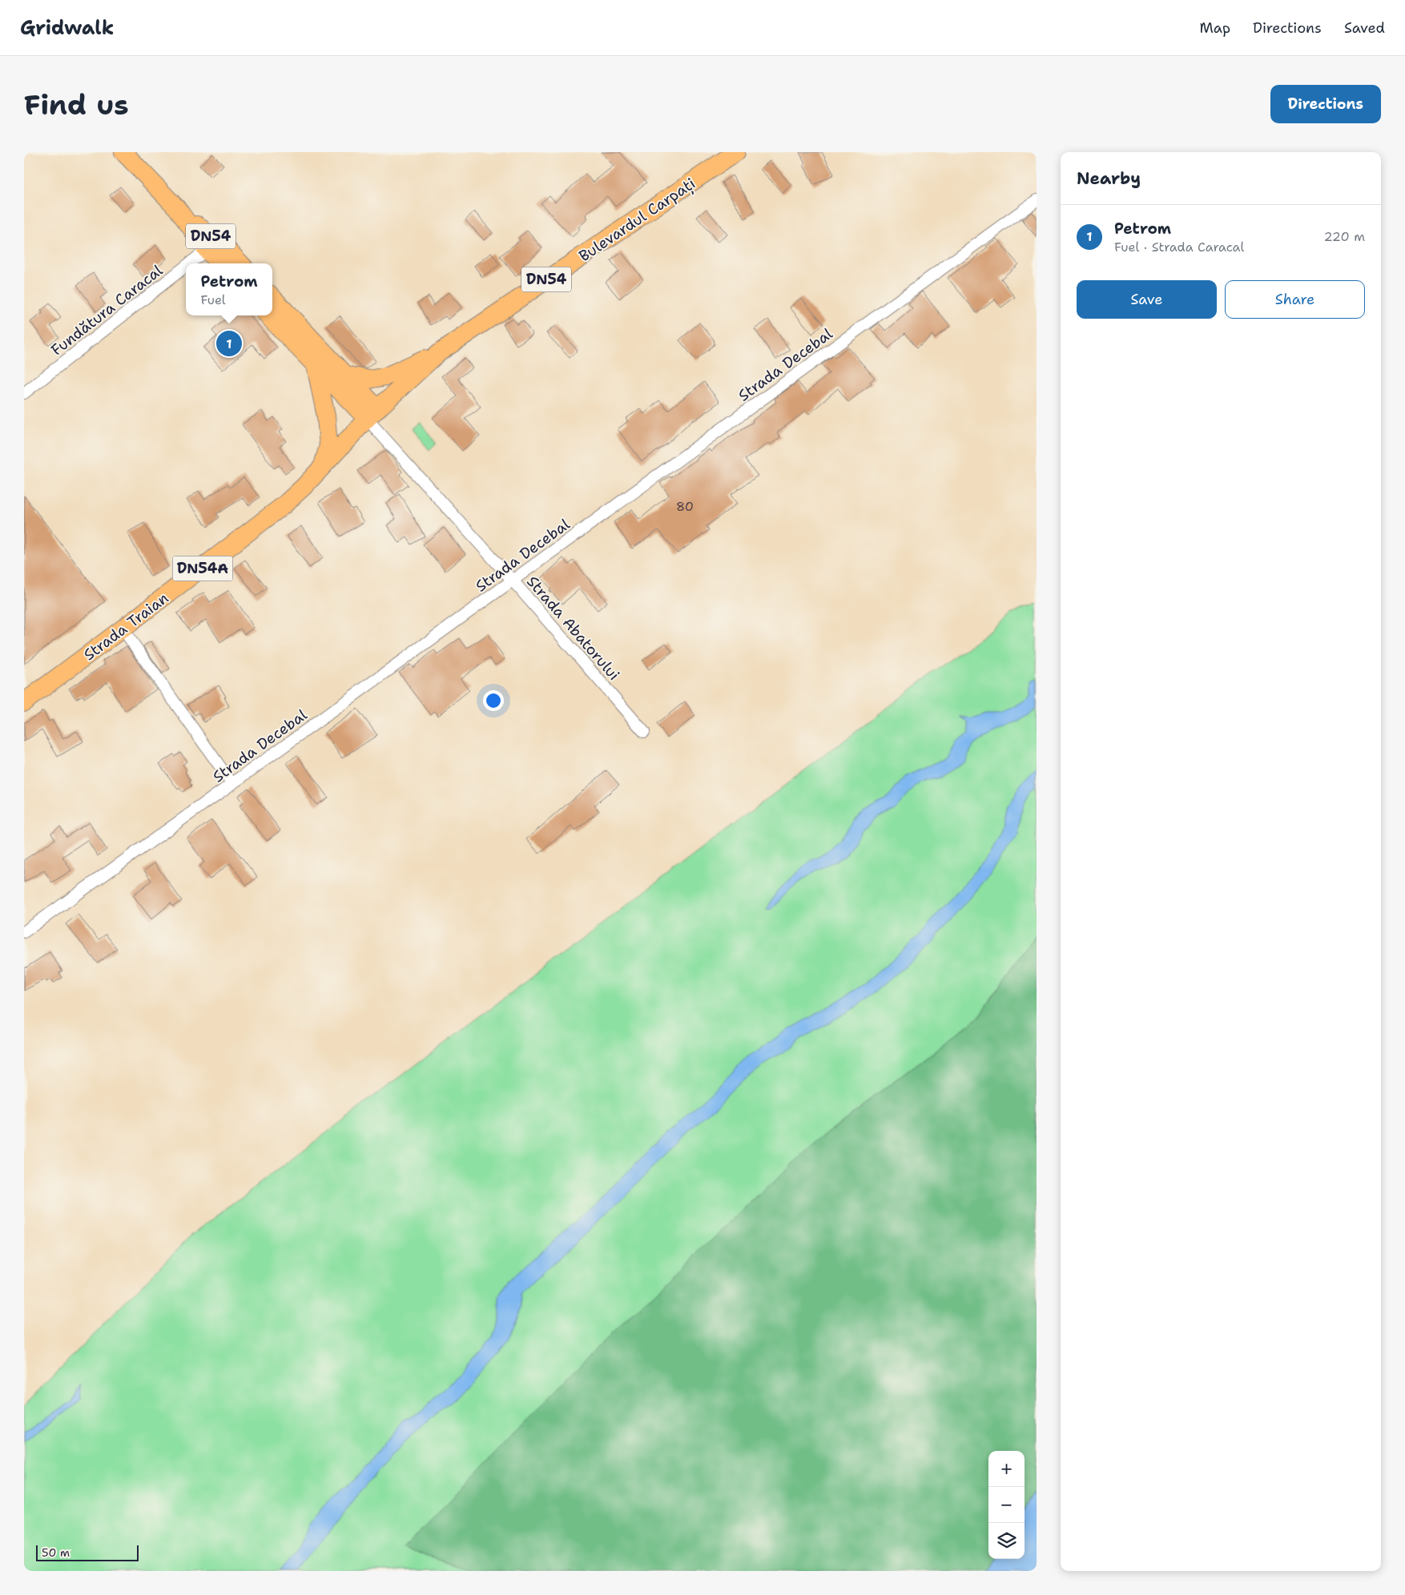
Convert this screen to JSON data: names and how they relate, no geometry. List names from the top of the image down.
{
  "streets": {
    "main road": [
      "Bulevardul Carpați",
      "DN54",
      "DN54A",
      "Strada Traian"
    ],
    "street": ["Fundătura Caracal", "Strada Decebal", "Strada Abatorului"]
  },
  "crossings": [
    ["Bulevardul Carpați", "Strada Traian"],
    ["Bulevardul Carpați", "Strada Abatorului"],
    ["DN54", "Fundătura Caracal"],
    ["Strada Decebal", "Strada Abatorului"],
    ["Strada Traian", "Strada Abatorului"]
  ],
  "house_numbers": ["80"],
  "scale_bar": "50 m",
  "page": {
    "header": "Gridwalk",
    "nav": ["Map", "Directions", "Saved"],
    "buttons": [
      "Directions",
      ["Save", "Share"]
    ],
    "title": "Find us",
    "heading": "Nearby",
    "list": [
      {
        "mark": "1",
        "name": "Petrom",
        "note": "Fuel · Strada Caracal",
        "value": "220 m"
      }
    ],
    "popup": ["Petrom", "Fuel"],
    "pins": "1",
    "map_buttons": ["+", "−"],
    "scale": "50 m"
  }
}
